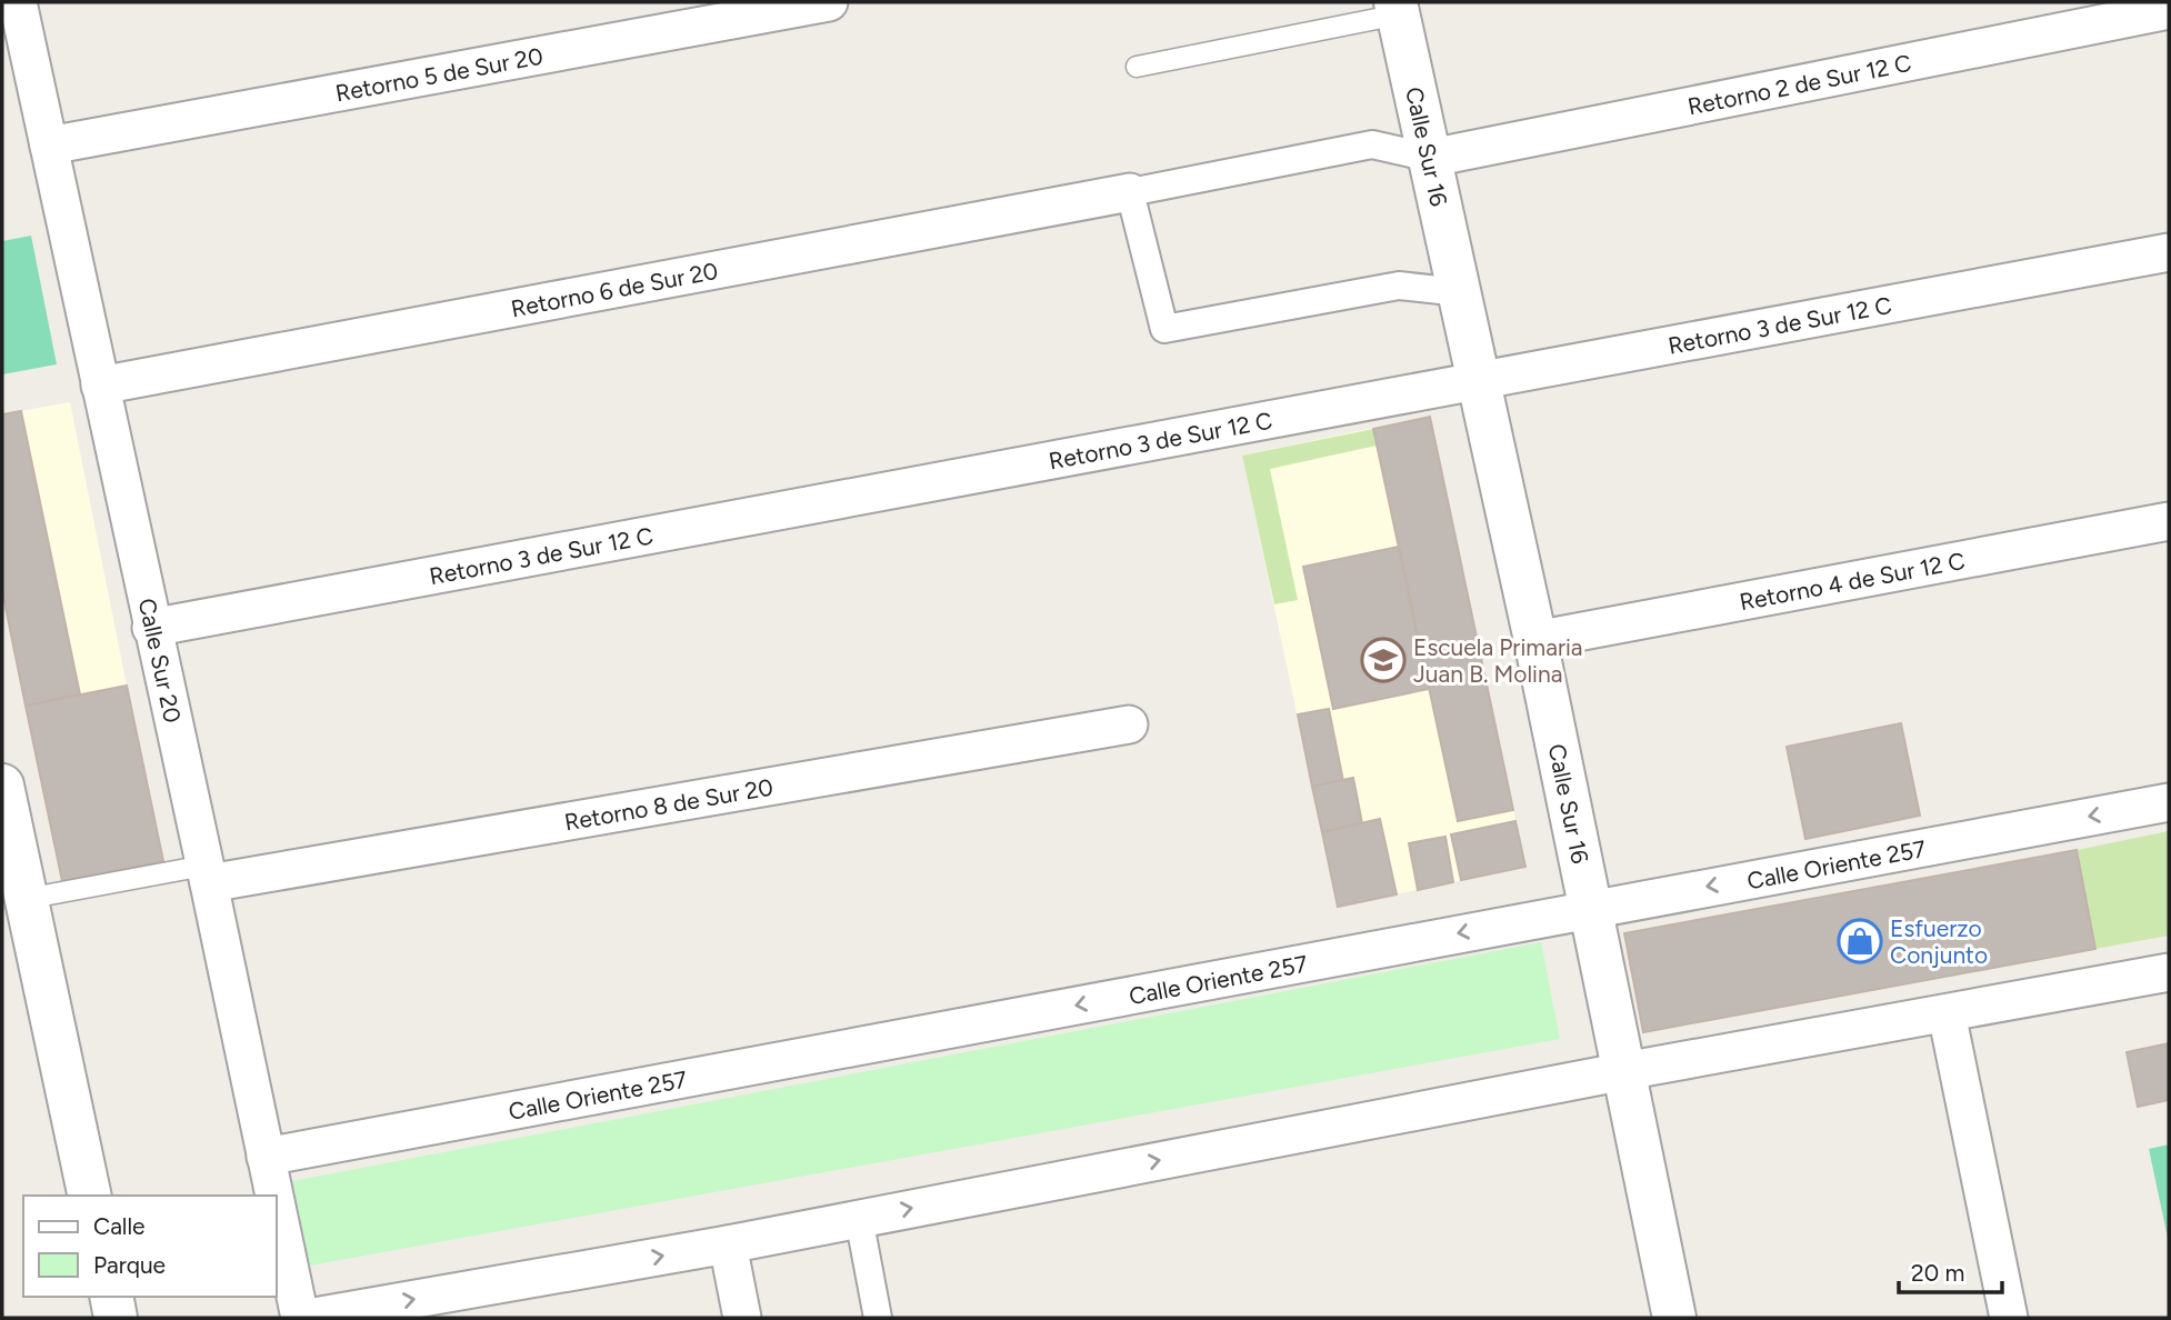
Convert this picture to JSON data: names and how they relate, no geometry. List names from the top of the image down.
{
  "streets": {
    "street": [
      "Retorno 5 de Sur 20",
      "Retorno 2 de Sur 12 C",
      "Calle Sur 16",
      "Retorno 6 de Sur 20",
      "Retorno 3 de Sur 12 C",
      "Retorno 4 de Sur 12 C",
      "Calle Sur 20",
      "Retorno 8 de Sur 20",
      "Calle Oriente 257"
    ]
  },
  "crossings": [
    ["Retorno 5 de Sur 20", "Calle Sur 20"],
    ["Retorno 2 de Sur 12 C", "Calle Sur 16"],
    ["Calle Sur 16", "Retorno 3 de Sur 12 C"],
    ["Calle Sur 16", "Retorno 4 de Sur 12 C"],
    ["Calle Sur 16", "Calle Oriente 257"],
    ["Retorno 6 de Sur 20", "Calle Sur 20"],
    ["Retorno 3 de Sur 12 C", "Calle Sur 20"],
    ["Calle Sur 20", "Retorno 8 de Sur 20"],
    ["Calle Sur 20", "Calle Oriente 257"]
  ],
  "places": {
    "school or university": ["Escuela Primaria Juan B. Molina"],
    "shop": ["Esfuerzo Conjunto"]
  },
  "legend": ["Calle", "Parque"],
  "scale_bar": "20 m"
}
